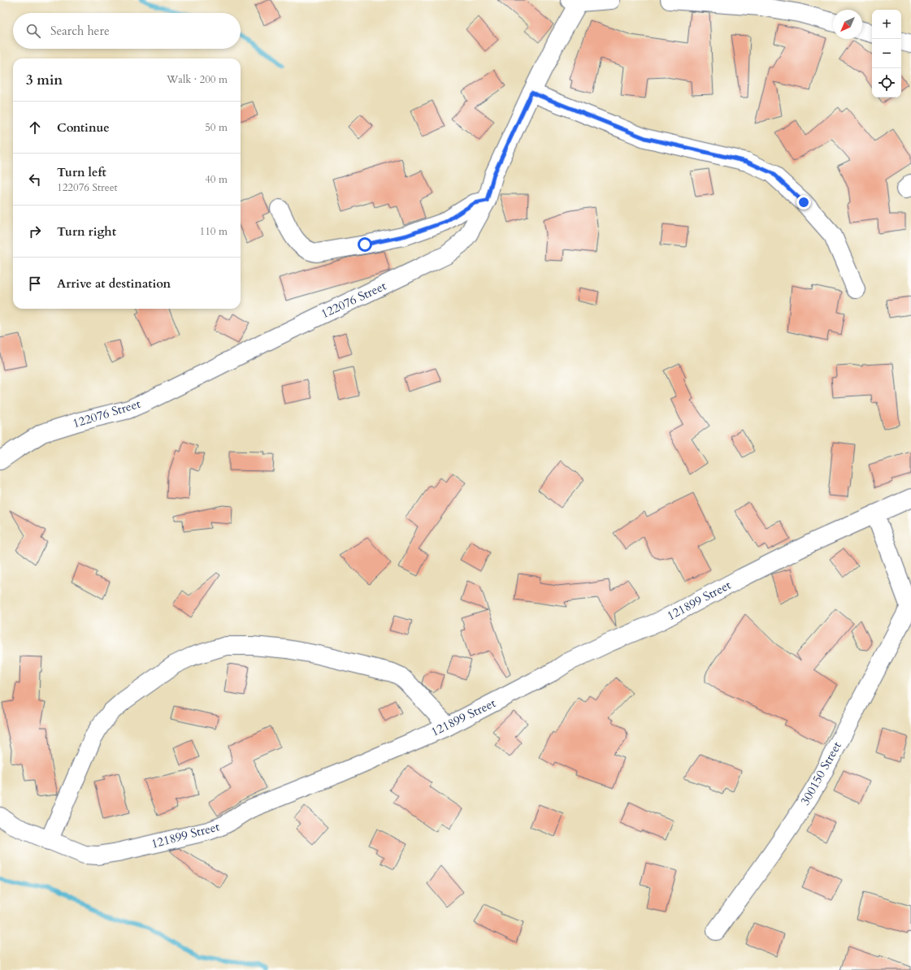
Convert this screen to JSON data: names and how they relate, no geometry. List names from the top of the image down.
{
  "streets": {
    "street": ["122076 Street", "121899 Street", "300150 Street"]
  },
  "north": "bottom left",
  "page": {
    "map_buttons": ["+", "−"],
    "search": "Search here",
    "heading": ["3 min", "Walk · 200 m"],
    "list": [
      ["Continue", "50 m"],
      ["Turn left", "122076 Street", "40 m"],
      ["Turn right", "110 m"],
      "Arrive at destination"
    ]
  }
}
